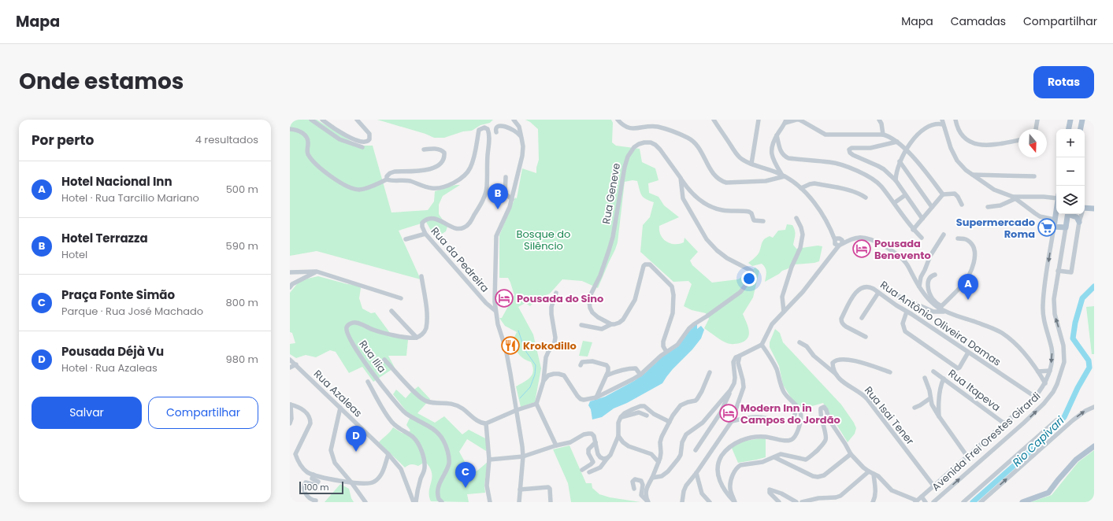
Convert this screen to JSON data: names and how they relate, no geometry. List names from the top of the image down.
{
  "streets": {
    "main road": ["Avenida Frei Orestes Girardi"],
    "street": [
      "Rua Geneve",
      "Rua da Pedreira",
      "Rua Antônio Oliveira Damas",
      "Rua Ilia",
      "Rua Itapeva",
      "Rua Azaleas",
      "Rua Isai Tener"
    ]
  },
  "crossings": [
    ["Rua Antônio Oliveira Damas", "Rua Itapeva"]
  ],
  "one_way": ["Avenida Frei Orestes Girardi"],
  "water": ["Rio Capivari"],
  "parks": ["Bosque do Silêncio"],
  "places": {
    "supermarket": ["Supermercado Roma"],
    "hotel": ["Pousada Benevento", "Pousada do Sino", "Modern Inn in Campos do Jordão"],
    "restaurant": ["Krokodillo"]
  },
  "scale_bar": "100 m",
  "north": "bottom",
  "page": {
    "header": "Mapa",
    "nav": ["Mapa", "Camadas", "Compartilhar"],
    "title": "Onde estamos",
    "buttons": [
      "Rotas",
      ["Salvar", "Compartilhar"]
    ],
    "heading": ["Por perto", "4 resultados"],
    "map_buttons": ["+", "−"],
    "list": [
      {
        "mark": "A",
        "name": "Hotel Nacional Inn",
        "note": "Hotel · Rua Tarcilio Mariano",
        "value": "500 m"
      },
      {
        "mark": "B",
        "name": "Hotel Terrazza",
        "note": "Hotel",
        "value": "590 m"
      },
      {
        "mark": "C",
        "name": "Praça Fonte Simão",
        "note": "Parque · Rua José Machado",
        "value": "800 m"
      },
      {
        "mark": "D",
        "name": "Pousada Déjà Vu",
        "note": "Hotel · Rua Azaleas",
        "value": "980 m"
      }
    ],
    "pins": [
      "B",
      "A",
      "D",
      "C"
    ],
    "scale": "100 m"
  }
}
